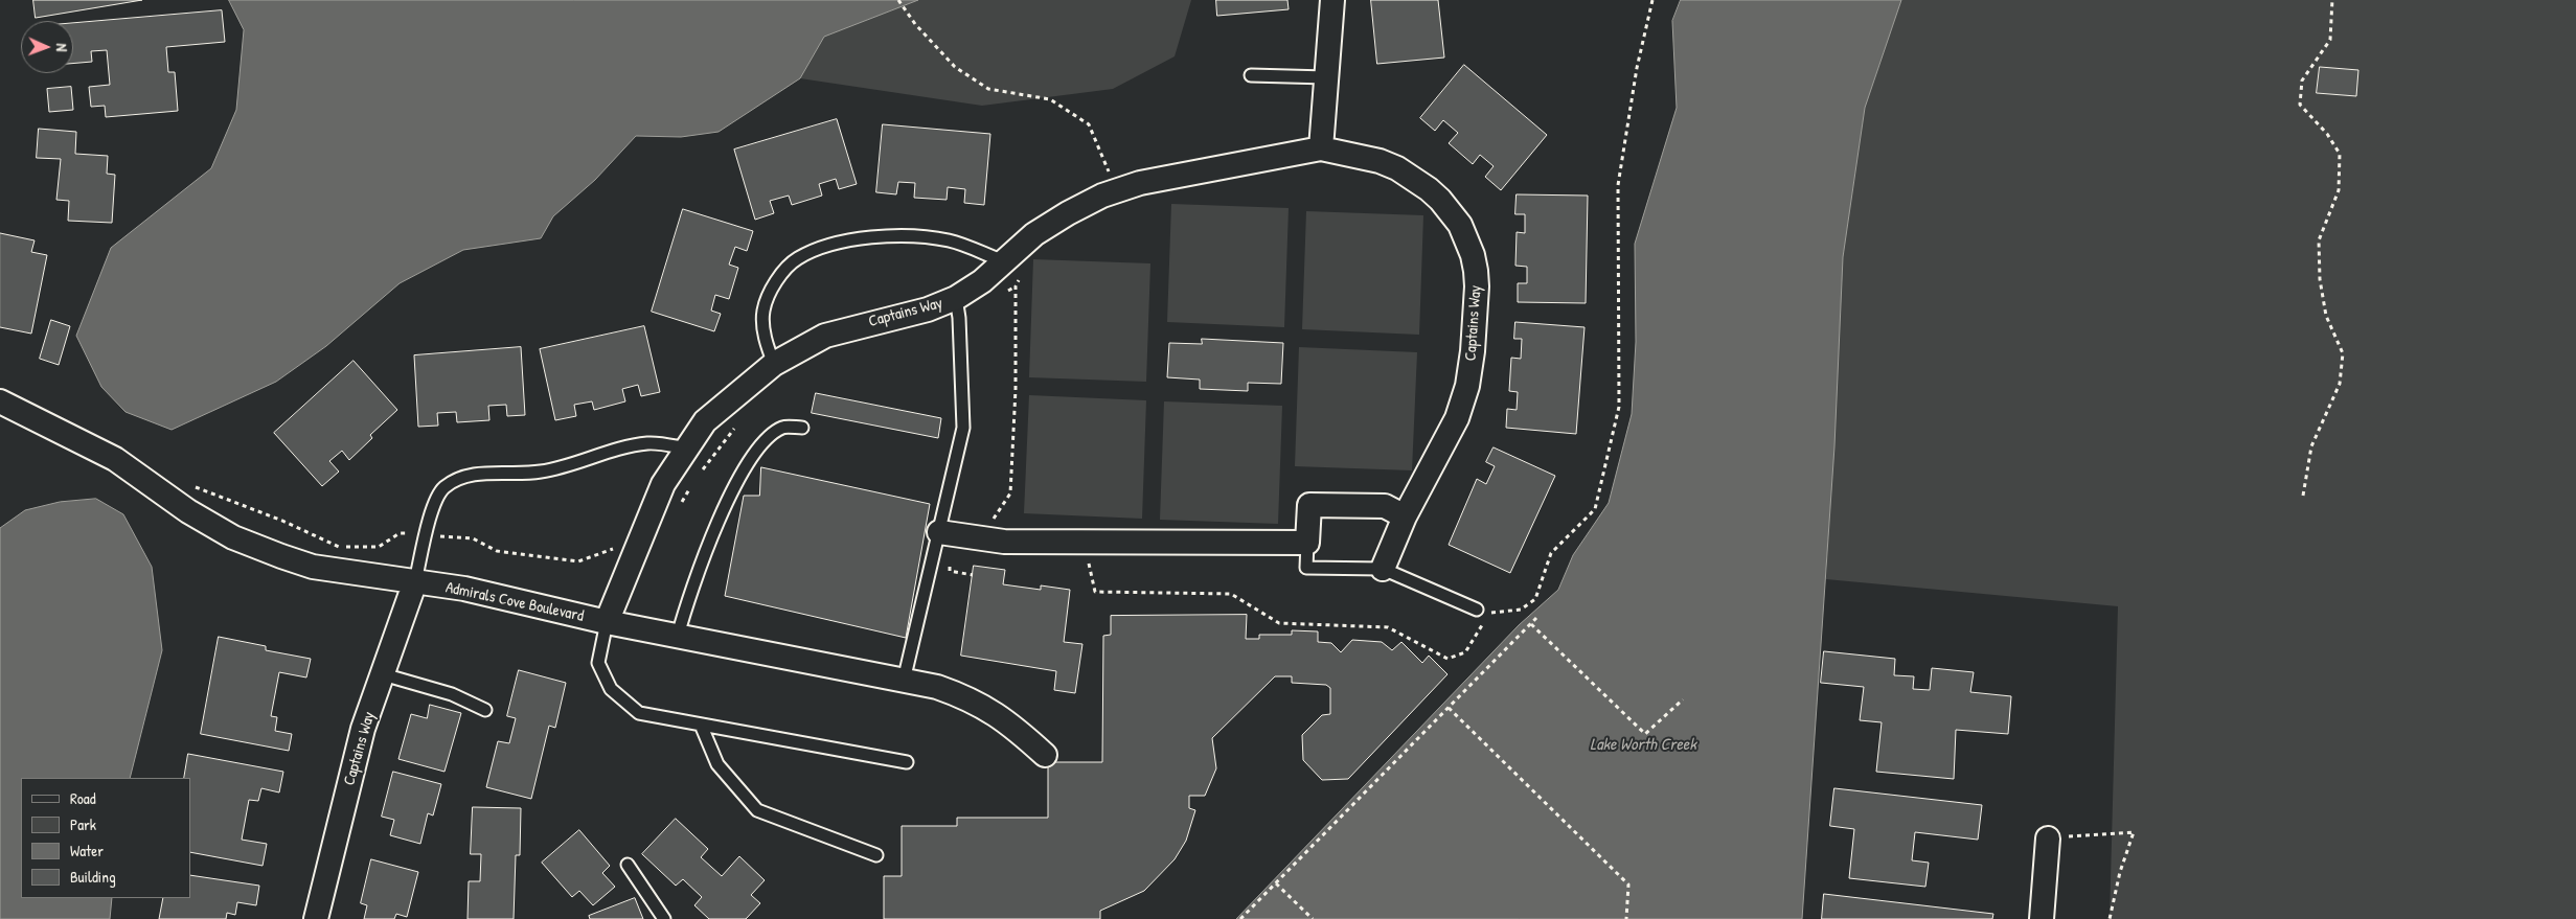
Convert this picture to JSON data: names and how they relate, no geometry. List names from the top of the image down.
{
  "streets": {
    "street": ["Captains Way", "Admirals Cove Boulevard"]
  },
  "crossings": [
    ["Captains Way", "Admirals Cove Boulevard"]
  ],
  "water": ["Lake Worth Creek"],
  "legend": [
    "Road",
    "Park",
    "Water",
    "Building"
  ],
  "north": "right"
}
